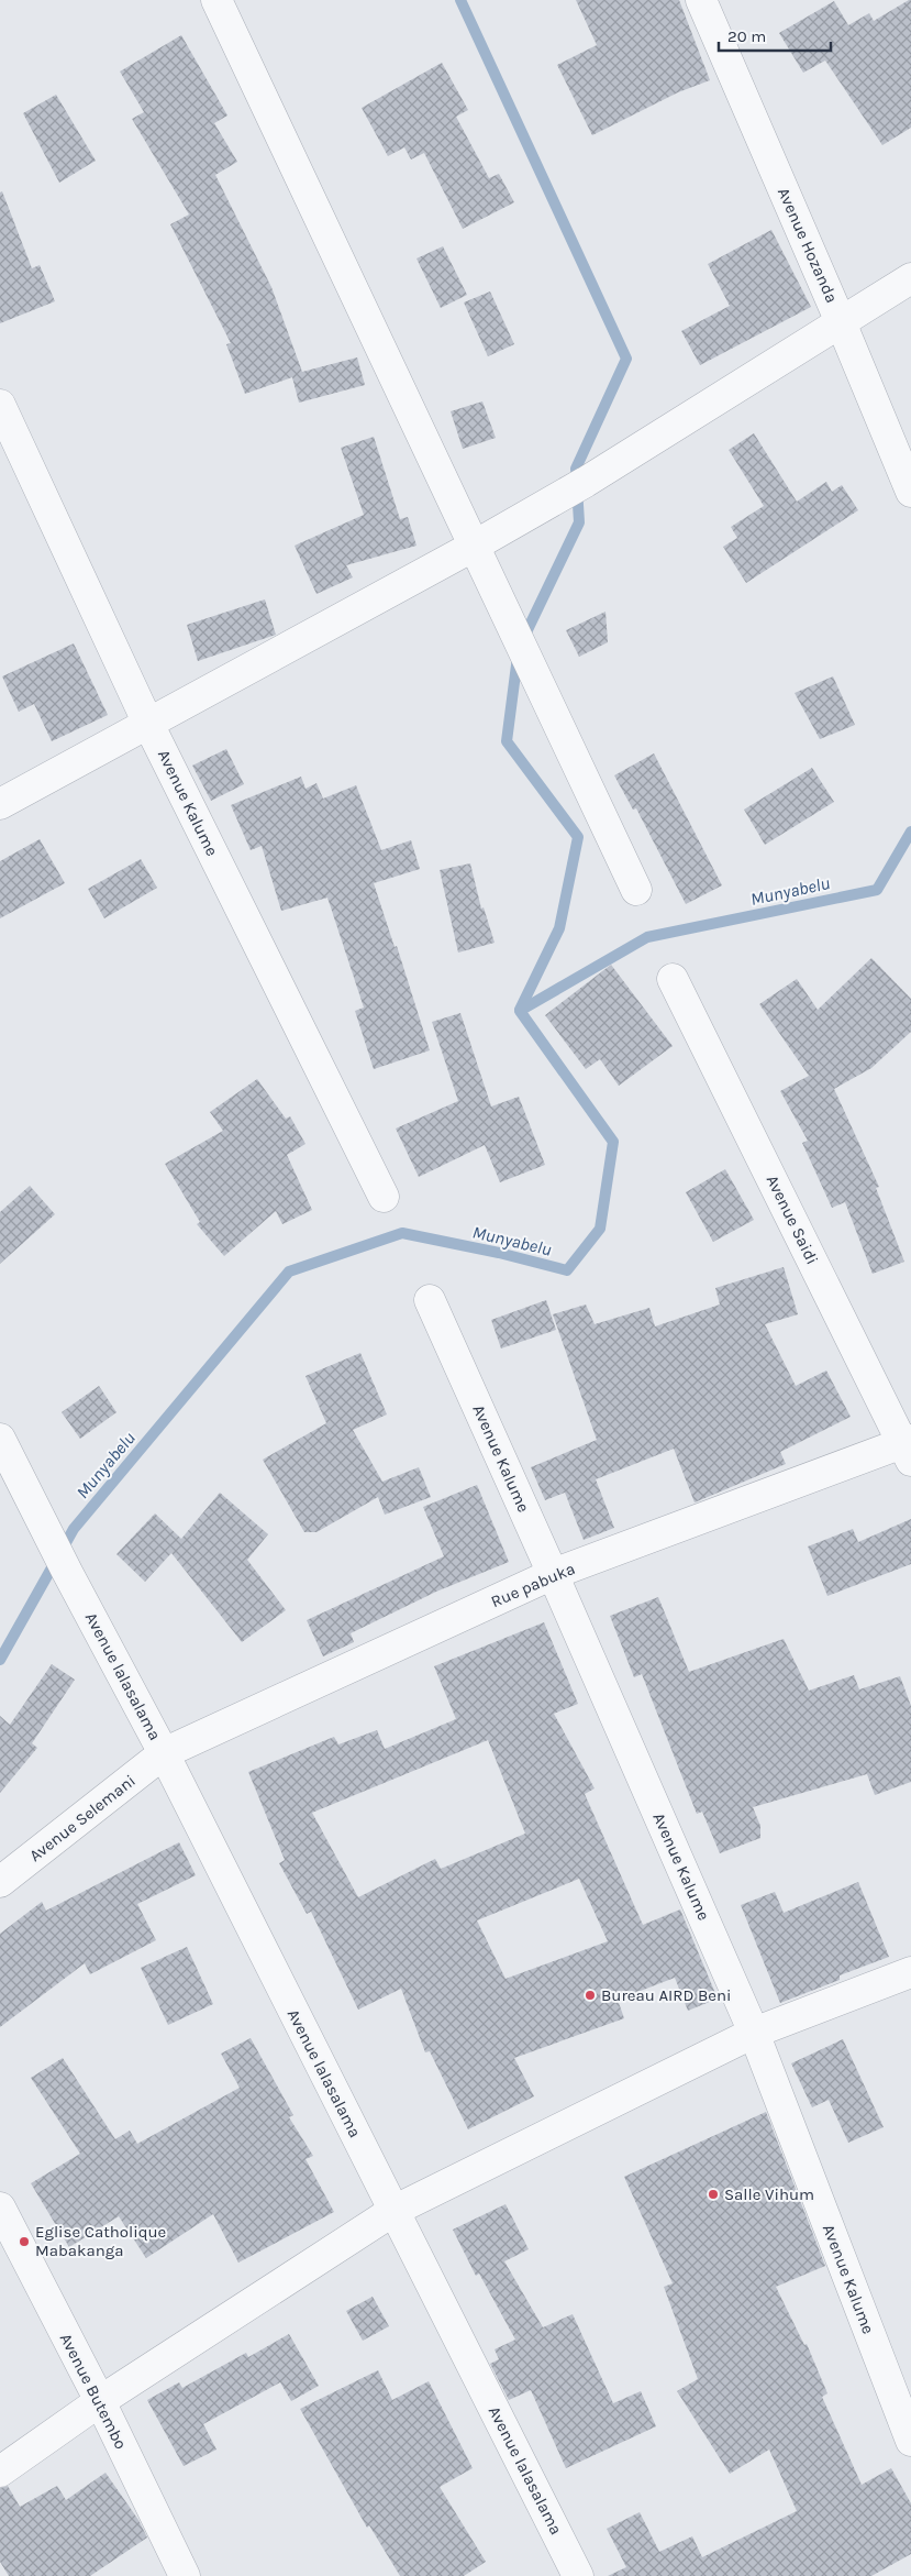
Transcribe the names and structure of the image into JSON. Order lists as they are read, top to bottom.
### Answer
{
  "streets": {
    "street": [
      "Avenue Hozanda",
      "Avenue Kalume",
      "Avenue Saidi",
      "Rue pabuka",
      "Avenue lalasalama",
      "Avenue Selemani",
      "Avenue Butembo"
    ]
  },
  "crossings": [
    ["Avenue Kalume", "Rue pabuka"],
    ["Avenue Saidi", "Rue pabuka"],
    ["Rue pabuka", "Avenue lalasalama"],
    ["Rue pabuka", "Avenue Selemani"],
    ["Avenue lalasalama", "Avenue Selemani"]
  ],
  "water": ["Munyabelu"],
  "places": ["Bureau AIRD Beni", "Salle Vihum", "Eglise Catholique Mabakanga"],
  "scale_bar": "20 m"
}
